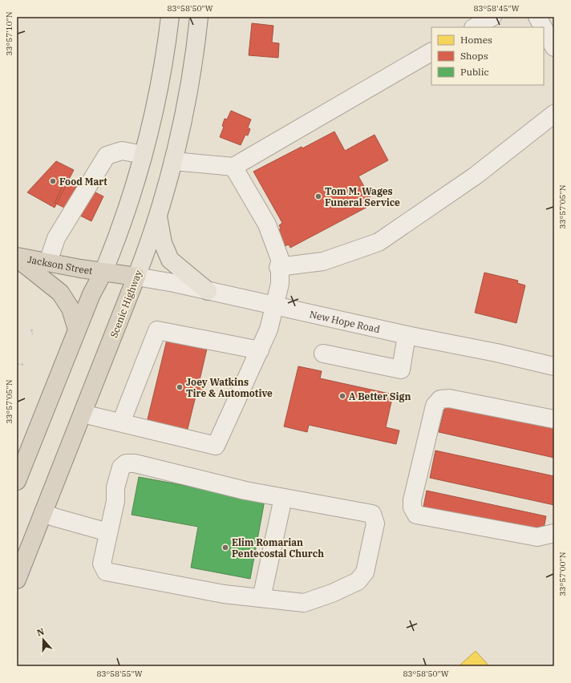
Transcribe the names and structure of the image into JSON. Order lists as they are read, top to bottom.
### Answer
{
  "streets": {
    "highway": ["Jackson Street", "Scenic Highway"],
    "street": ["New Hope Road"]
  },
  "crossings": [
    ["Jackson Street", "Scenic Highway"],
    ["Jackson Street", "New Hope Road"],
    ["Scenic Highway", "New Hope Road"]
  ],
  "places": [
    "Food Mart",
    "Tom M. Wages Funeral Service",
    "Joey Watkins Tire & Automotive",
    "A Better Sign",
    "Elim Romarian Pentecostal Church"
  ],
  "legend": ["Homes", "Shops", "Public"],
  "north": "top",
  "coordinates": [
    "83°58'50\"W",
    "83°58'45\"W",
    "33°57'10\"N",
    "33°57'05\"N",
    "33°57'00\"N",
    "83°58'55\"W"
  ]
}
